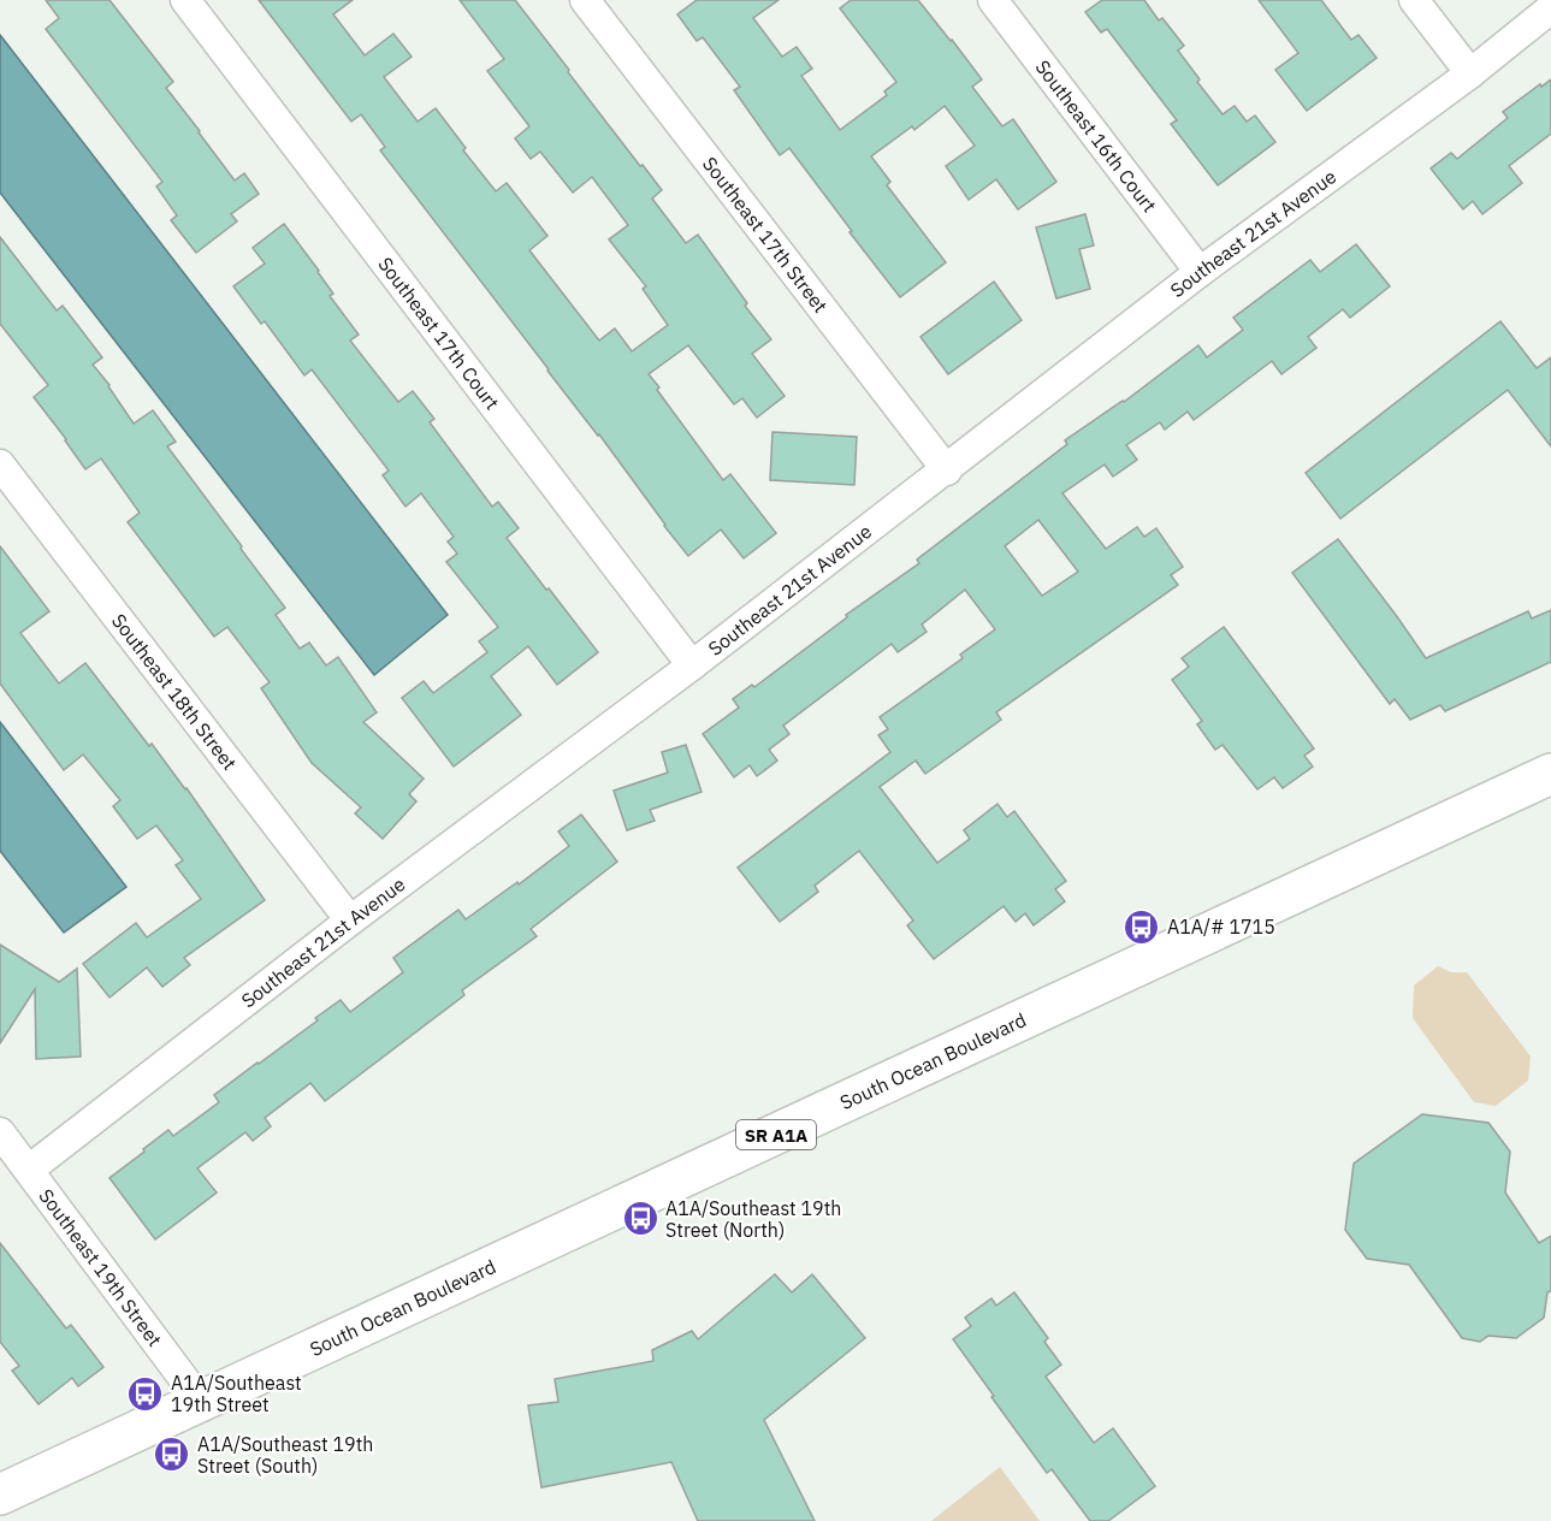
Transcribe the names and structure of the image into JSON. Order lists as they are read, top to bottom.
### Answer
{
  "streets": {
    "main road": ["South Ocean Boulevard", "SR A1A"],
    "street": [
      "Southeast 16th Court",
      "Southeast 21st Avenue",
      "Southeast 17th Street",
      "Southeast 17th Court",
      "Southeast 18th Street",
      "Southeast 19th Street"
    ]
  },
  "crossings": [
    ["Southeast 16th Court", "Southeast 21st Avenue"],
    ["Southeast 21st Avenue", "Southeast 17th Street"],
    ["Southeast 21st Avenue", "Southeast 17th Court"],
    ["Southeast 21st Avenue", "Southeast 18th Street"],
    ["Southeast 21st Avenue", "Southeast 19th Street"],
    ["South Ocean Boulevard", "Southeast 19th Street"]
  ],
  "places": {
    "bus stop": [
      "A1A/# 1715",
      "A1A/Southeast 19th Street (North)",
      "A1A/Southeast 19th Street",
      "A1A/Southeast 19th Street (South)"
    ]
  }
}
